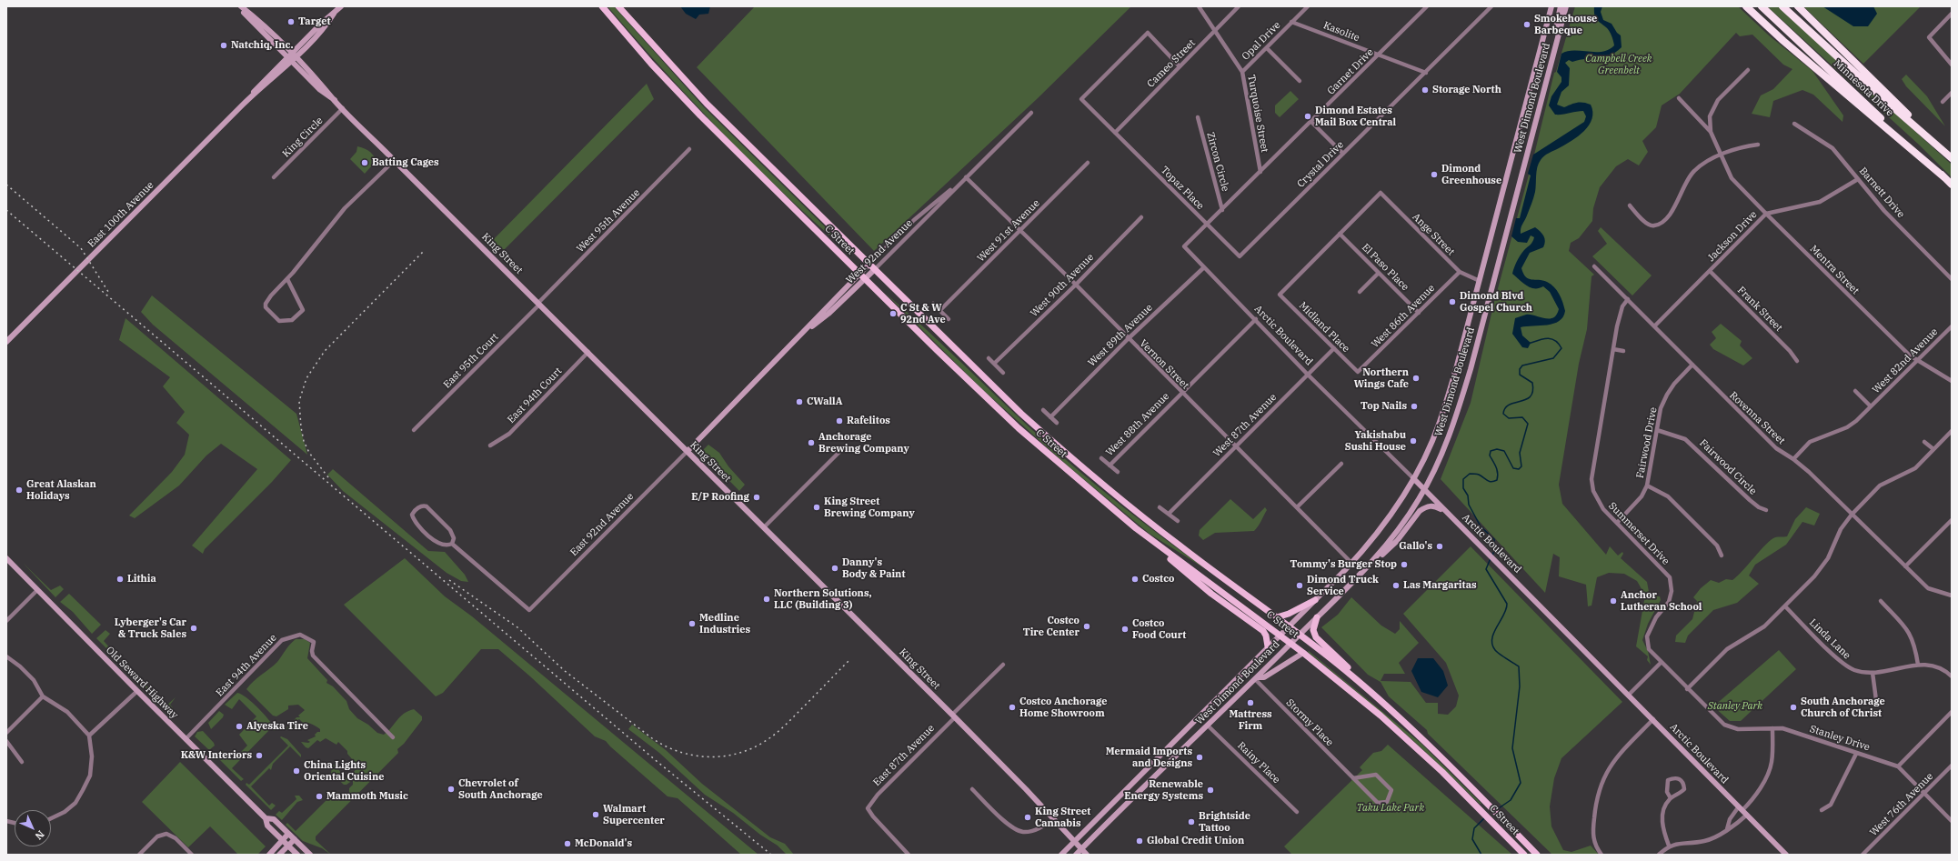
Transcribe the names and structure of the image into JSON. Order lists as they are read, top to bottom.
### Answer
{
  "streets": {
    "highway": ["Minnesota Drive"],
    "main road": [
      "West Dimond Boulevard",
      "East 100th Avenue",
      "C Street",
      "West 92nd Avenue",
      "King Street",
      "Arctic Boulevard",
      "Old Seward Highway"
    ],
    "street": [
      "Kasolite",
      "Opal Drive",
      "Cameo Street",
      "Garnet Drive",
      "Turquoise Street",
      "King Circle",
      "Zircon Circle",
      "Crystal Drive",
      "Topaz Place",
      "Barnett Drive",
      "West 95th Avenue",
      "West 91st Avenue",
      "Ange Street",
      "Jackson Drive",
      "El Paso Place",
      "Mentra Street",
      "West 90th Avenue",
      "Frank Street",
      "West 86th Avenue",
      "Midland Place",
      "West 89th Avenue",
      "East 95th Court",
      "West 82nd Avenue",
      "Vernon Street",
      "East 94th Court",
      "Rovenna Street",
      "West 88th Avenue",
      "West 87th Avenue",
      "Fairwood Drive",
      "Fairwood Circle",
      "East 92nd Avenue",
      "Summerset Drive",
      "Linda Lane",
      "East 94th Avenue",
      "Stormy Place",
      "Stanley Drive",
      "East 87th Avenue",
      "Rainy Place",
      "West 76th Avenue"
    ]
  },
  "crossings": [
    ["Kasolite", "Opal Drive"],
    ["Kasolite", "Garnet Drive"],
    ["Kasolite", "Crystal Drive"],
    ["Opal Drive", "Turquoise Street"],
    ["Cameo Street", "Turquoise Street"],
    ["Cameo Street", "Topaz Place"],
    ["Garnet Drive", "Turquoise Street"],
    ["Garnet Drive", "Zircon Circle"],
    ["Garnet Drive", "Topaz Place"],
    ["Garnet Drive", "Arctic Boulevard"],
    ["West Dimond Boulevard", "Ange Street"],
    ["West Dimond Boulevard", "C Street"],
    ["West Dimond Boulevard", "King Street"],
    ["West Dimond Boulevard", "Arctic Boulevard"],
    ["West Dimond Boulevard", "Vernon Street"],
    ["West Dimond Boulevard", "Stormy Place"],
    ["West Dimond Boulevard", "Rainy Place"],
    ["King Circle", "King Street"],
    ["Crystal Drive", "Topaz Place"],
    ["Barnett Drive", "Jackson Drive"],
    ["East 100th Avenue", "King Street"],
    ["West 95th Avenue", "King Street"],
    ["West 95th Avenue", "East 95th Court"],
    ["West 91st Avenue", "Vernon Street"],
    ["Ange Street", "El Paso Place"],
    ["Ange Street", "West 86th Avenue"],
    ["Ange Street", "Midland Place"],
    ["Jackson Drive", "Mentra Street"],
    ["Jackson Drive", "Frank Street"],
    ["Jackson Drive", "Rovenna Street"],
    ["C Street", "West 92nd Avenue"],
    ["West 92nd Avenue", "King Street"],
    ["West 92nd Avenue", "Vernon Street"],
    ["West 92nd Avenue", "East 92nd Avenue"],
    ["King Street", "East 95th Court"],
    ["King Street", "East 94th Court"],
    ["King Street", "East 92nd Avenue"],
    ["King Street", "East 87th Avenue"],
    ["El Paso Place", "West 86th Avenue"],
    ["El Paso Place", "Midland Place"],
    ["Mentra Street", "West 82nd Avenue"],
    ["West 90th Avenue", "Vernon Street"],
    ["West 86th Avenue", "Midland Place"],
    ["Midland Place", "West 87th Avenue"],
    ["West 89th Avenue", "Arctic Boulevard"],
    ["West 89th Avenue", "Vernon Street"],
    ["Arctic Boulevard", "West 88th Avenue"],
    ["Arctic Boulevard", "West 87th Avenue"],
    ["West 82nd Avenue", "Rovenna Street"],
    ["Vernon Street", "West 88th Avenue"],
    ["Vernon Street", "West 87th Avenue"],
    ["Rovenna Street", "Fairwood Drive"],
    ["Rovenna Street", "Summerset Drive"],
    ["Fairwood Drive", "Fairwood Circle"],
    ["Fairwood Drive", "Summerset Drive"],
    ["Summerset Drive", "Stanley Drive"],
    ["East 94th Avenue", "Old Seward Highway"],
    ["Stanley Drive", "West 76th Avenue"]
  ],
  "parks": ["Campbell Creek Greenbelt", "Stanley Park", "Taku Lake Park"],
  "places": [
    "Target",
    "Smokehouse Barbeque",
    "Natchiq, Inc.",
    "Storage North",
    "Dimond Estates Mail Box Central",
    "Batting Cages",
    "Dimond Greenhouse",
    "Dimond Blvd Gospel Church",
    "C St & W 92nd Ave",
    "Northern Wings Cafe",
    "CWallA",
    "Top Nails",
    "Rafelitos",
    "Yakishabu Sushi House",
    "Anchorage Brewing Company",
    "Great Alaskan Holidays",
    "E/P Roofing",
    "King Street Brewing Company",
    "Gallo's",
    "Tommy's Burger Stop",
    "Danny's Body & Paint",
    "Lithia",
    "Costco",
    "Dimond Truck Service",
    "Las Margaritas",
    "Northern Solutions, LLC (Building 3)",
    "Anchor Lutheran School",
    "Medline Industries",
    "Costco Tire Center",
    "Lyberger's Car & Truck Sales",
    "Costco Food Court",
    "Mattress Firm",
    "Costco Anchorage Home Showroom",
    "South Anchorage Church of Christ",
    "Alyeska Tire",
    "K&W Interiors",
    "Mermaid Imports and Designs",
    "China Lights Oriental Cuisine",
    "Chevrolet of South Anchorage",
    "Renewable Energy Systems",
    "Mammoth Music",
    "Walmart Supercenter",
    "King Street Cannabis",
    "Brightside Tattoo",
    "Global Credit Union",
    "McDonald's"
  ],
  "north": "bottom right"
}
